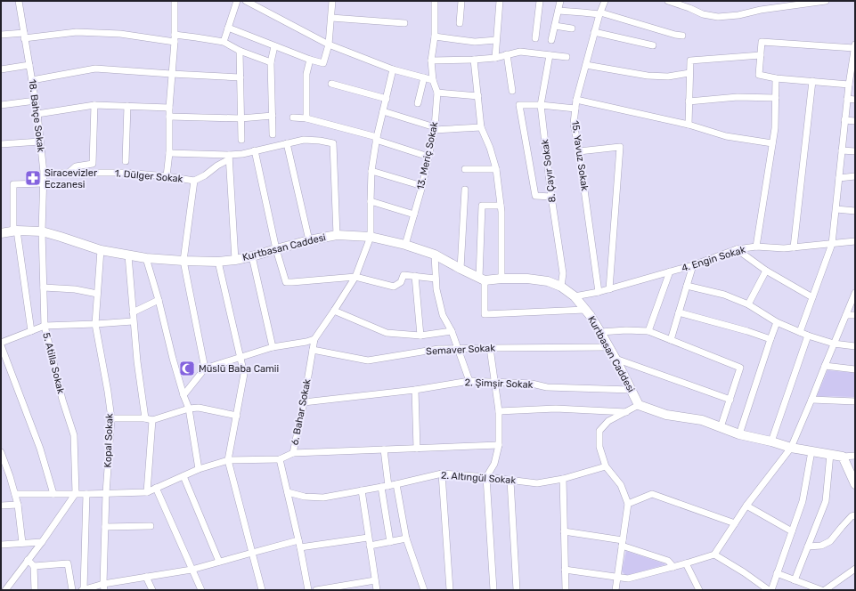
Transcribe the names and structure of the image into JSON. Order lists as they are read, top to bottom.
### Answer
{
  "streets": {
    "main road": ["Kurtbasan Caddesi"],
    "street": [
      "18. Bahçe Sokak",
      "13. Meriç Sokak",
      "15. Yavuz Sokak",
      "8. Çayır Sokak",
      "1. Dülger Sokak",
      "4. Engin Sokak",
      "Semaver Sokak",
      "5. Atilla Sokak",
      "2. Şimşir Sokak",
      "6. Bahar Sokak",
      "Kopal Sokak",
      "2. Altıngül Sokak"
    ]
  },
  "crossings": [
    ["18. Bahçe Sokak", "1. Dülger Sokak"],
    ["18. Bahçe Sokak", "Kurtbasan Caddesi"],
    ["18. Bahçe Sokak", "5. Atilla Sokak"],
    ["13. Meriç Sokak", "Kurtbasan Caddesi"],
    ["15. Yavuz Sokak", "4. Engin Sokak"],
    ["8. Çayır Sokak", "Kurtbasan Caddesi"],
    ["1. Dülger Sokak", "Kurtbasan Caddesi"],
    ["Kurtbasan Caddesi", "4. Engin Sokak"],
    ["Kurtbasan Caddesi", "Semaver Sokak"],
    ["Kurtbasan Caddesi", "5. Atilla Sokak"],
    ["Kurtbasan Caddesi", "2. Şimşir Sokak"],
    ["Kurtbasan Caddesi", "6. Bahar Sokak"],
    ["Kurtbasan Caddesi", "Kopal Sokak"],
    ["Semaver Sokak", "6. Bahar Sokak"],
    ["2. Şimşir Sokak", "6. Bahar Sokak"]
  ],
  "places": {
    "pharmacy": ["Siracevizler Eczanesi"],
    "mosque": ["Müslü Baba Camii"]
  }
}
